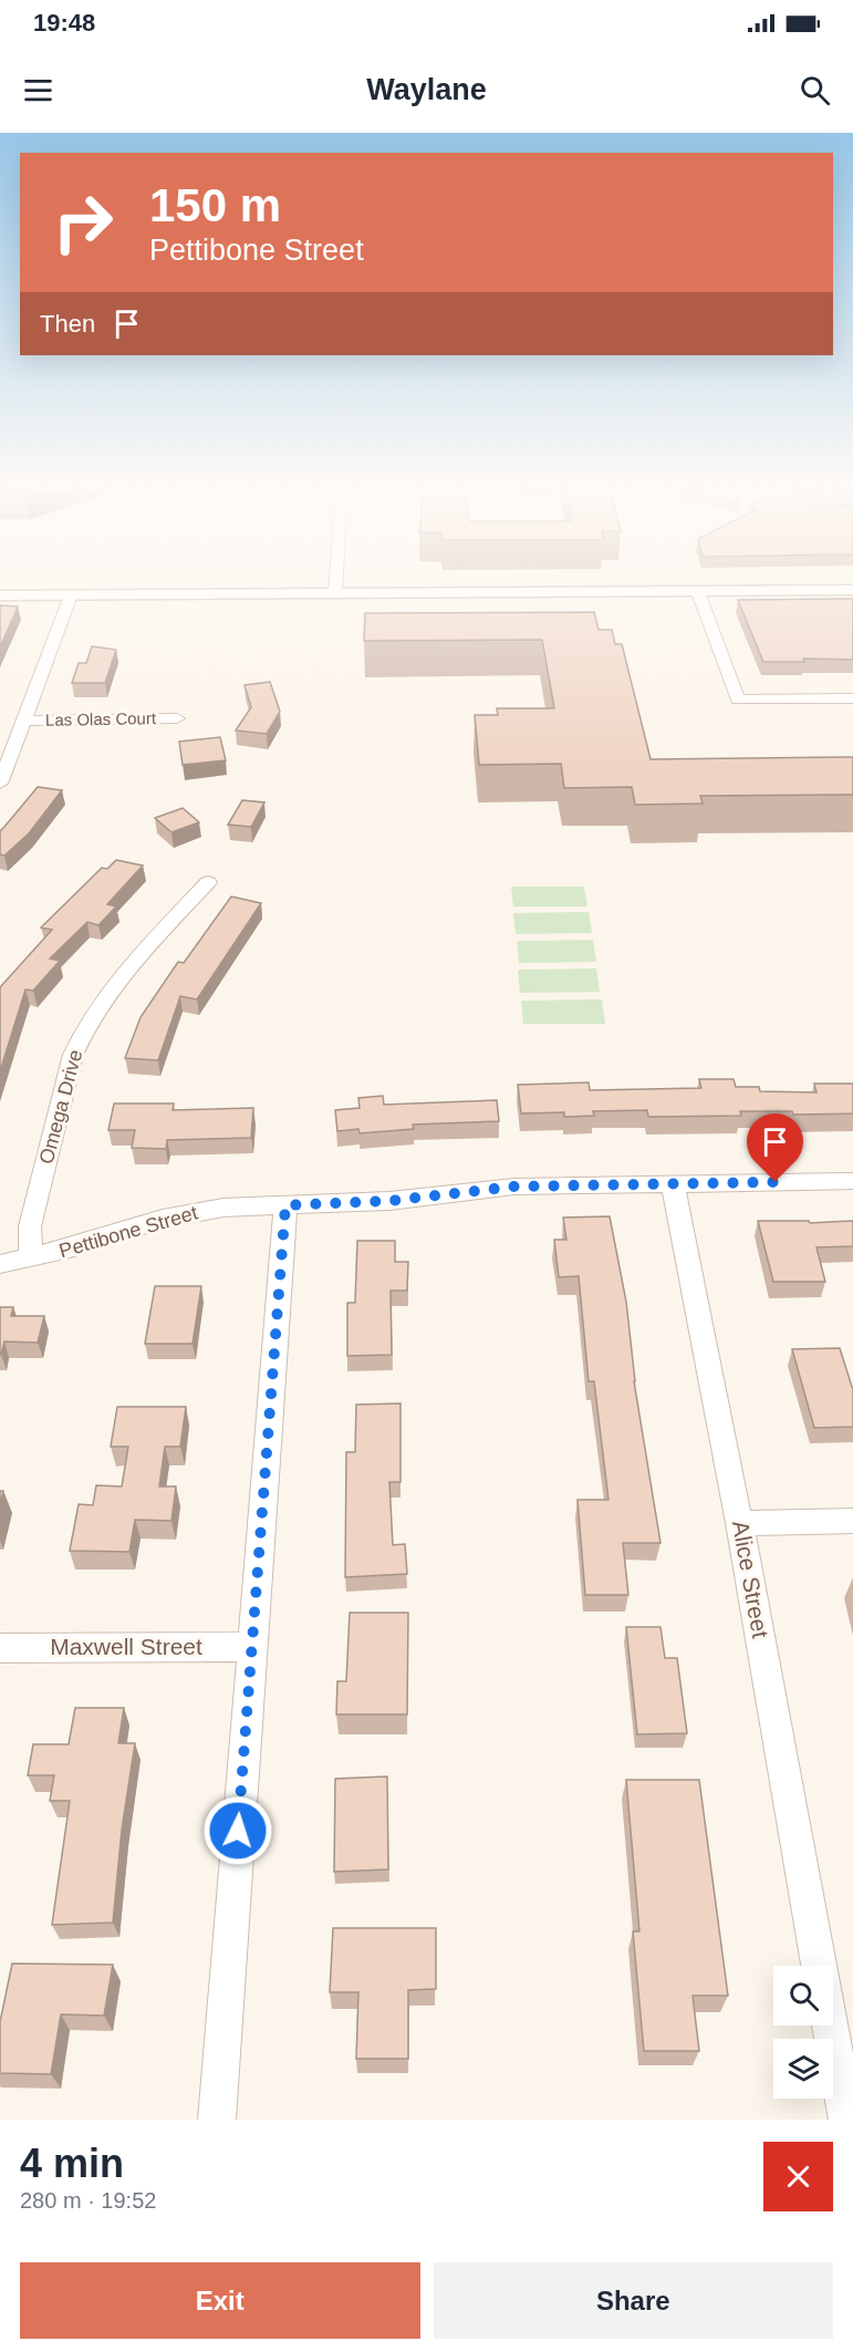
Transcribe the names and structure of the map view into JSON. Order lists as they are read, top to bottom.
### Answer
{
  "streets": {
    "street": [
      "Las Olas Court",
      "Omega Drive",
      "Pettibone Street",
      "Alice Street",
      "Maxwell Street"
    ]
  },
  "crossings": [
    ["Omega Drive", "Pettibone Street"],
    ["Pettibone Street", "Alice Street"]
  ],
  "page": {
    "status": "19:48",
    "header": "Waylane",
    "turn": ["150 m", "Pettibone Street"],
    "then": "Then",
    "heading": ["4 min", "280 m · 19:52"],
    "buttons": ["Exit", "Share"]
  }
}
